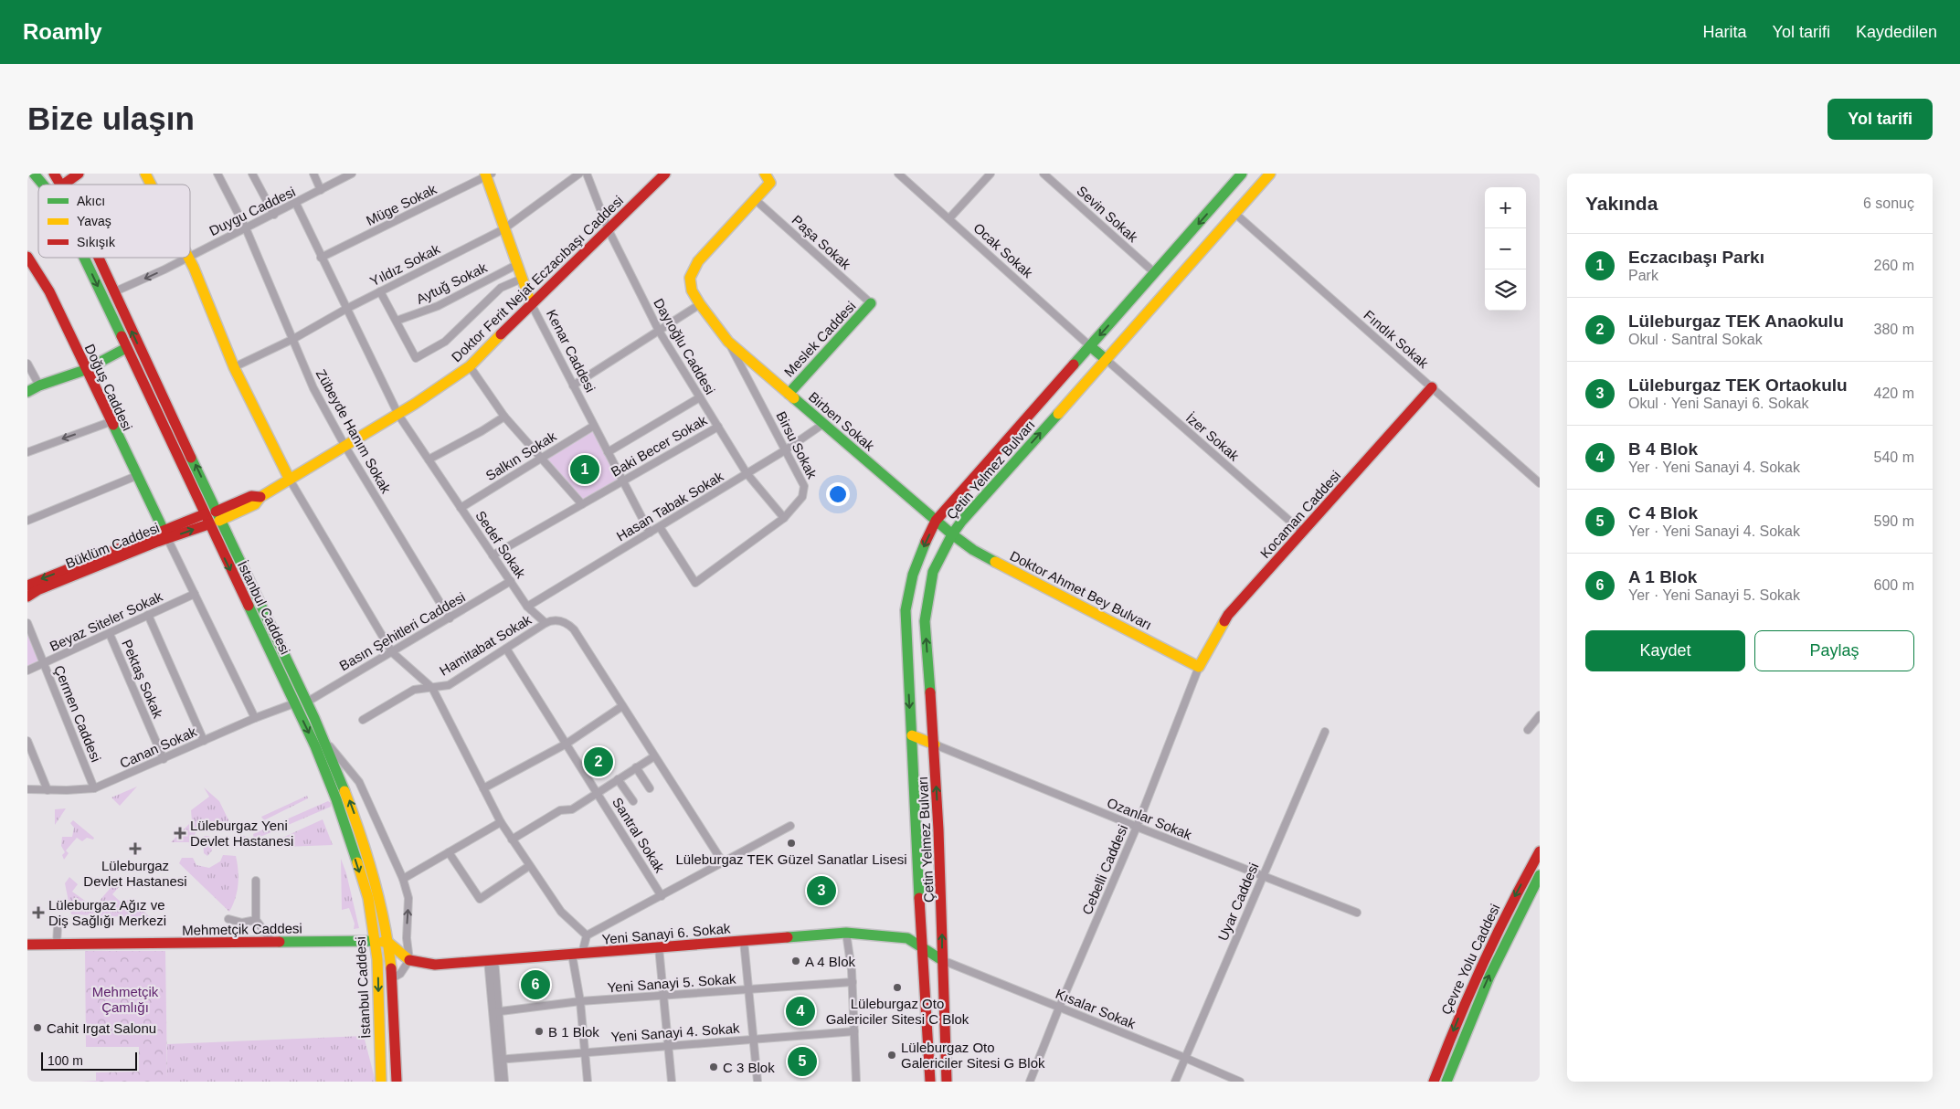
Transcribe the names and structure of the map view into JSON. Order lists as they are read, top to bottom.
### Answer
{
  "streets": {
    "main road": [
      "Doktor Ferit Nejat Eczacıbaşı Caddesi",
      "Meslek Caddesi",
      "Kenar Caddesi",
      "Doğuş Caddesi",
      "Birben Sokak",
      "Birsu Sokak",
      "Çetin Yelmez Bulvarı",
      "Kocaman Caddesi",
      "Büklüm Caddesi",
      "Doktor Ahmet Bey Bulvarı",
      "İstanbul Caddesi",
      "Mehmetçik Caddesi",
      "Yeni Sanayi 6. Sokak",
      "Çevre Yolu Caddesi"
    ],
    "street": [
      "Müge Sokak",
      "Duygu Caddesi",
      "Sevin Sokak",
      "Paşa Sokak",
      "Ocak Sokak",
      "Yıldız Sokak",
      "Aytuğ Sokak",
      "Fındık Sokak",
      "Dayıoğlu Caddesi",
      "Zübeyde Hanım Sokak",
      "İzer Sokak",
      "Baki Becer Sokak",
      "Salkın Sokak",
      "Hasan Tabak Sokak",
      "Sedef Sokak",
      "Beyaz Siteler Sokak",
      "Basın Şehitleri Caddesi",
      "Hamitabat Sokak",
      "Pektaş Sokak",
      "Çermen Caddesi",
      "Canan Sokak",
      "Ozanlar Sokak",
      "Santral Sokak",
      "Cebelli Caddesi",
      "Uyar Caddesi",
      "Yeni Sanayi 5. Sokak",
      "Kısalar Sokak",
      "Yeni Sanayi 4. Sokak"
    ]
  },
  "crossings": [
    ["Müge Sokak", "Kenar Caddesi"],
    ["Müge Sokak", "Sedef Sokak"],
    ["Duygu Caddesi", "Zübeyde Hanım Sokak"],
    ["Duygu Caddesi", "Sedef Sokak"],
    ["Duygu Caddesi", "İstanbul Caddesi"],
    ["Sevin Sokak", "Çetin Yelmez Bulvarı"],
    ["Paşa Sokak", "Meslek Caddesi"],
    ["Paşa Sokak", "Birsu Sokak"],
    ["Ocak Sokak", "Çetin Yelmez Bulvarı"],
    ["Yıldız Sokak", "Kenar Caddesi"],
    ["Yıldız Sokak", "Zübeyde Hanım Sokak"],
    ["Yıldız Sokak", "Sedef Sokak"],
    ["Doktor Ferit Nejat Eczacıbaşı Caddesi", "Dayıoğlu Caddesi"],
    ["Doktor Ferit Nejat Eczacıbaşı Caddesi", "Kenar Caddesi"],
    ["Doktor Ferit Nejat Eczacıbaşı Caddesi", "Zübeyde Hanım Sokak"],
    ["Doktor Ferit Nejat Eczacıbaşı Caddesi", "Sedef Sokak"],
    ["Doktor Ferit Nejat Eczacıbaşı Caddesi", "Büklüm Caddesi"],
    ["Doktor Ferit Nejat Eczacıbaşı Caddesi", "İstanbul Caddesi"],
    ["Aytuğ Sokak", "Kenar Caddesi"],
    ["Meslek Caddesi", "Birben Sokak"],
    ["Fındık Sokak", "Çetin Yelmez Bulvarı"],
    ["Fındık Sokak", "Kocaman Caddesi"],
    ["Dayıoğlu Caddesi", "Birsu Sokak"],
    ["Dayıoğlu Caddesi", "Baki Becer Sokak"],
    ["Dayıoğlu Caddesi", "Hasan Tabak Sokak"],
    ["Kenar Caddesi", "Baki Becer Sokak"],
    ["Kenar Caddesi", "Salkın Sokak"],
    ["Kenar Caddesi", "Hasan Tabak Sokak"],
    ["Doğuş Caddesi", "Büklüm Caddesi"],
    ["Doğuş Caddesi", "Beyaz Siteler Sokak"],
    ["Doğuş Caddesi", "Canan Sokak"],
    ["Birben Sokak", "Birsu Sokak"],
    ["Birben Sokak", "Çetin Yelmez Bulvarı"],
    ["Birben Sokak", "Hasan Tabak Sokak"],
    ["Birben Sokak", "Doktor Ahmet Bey Bulvarı"],
    ["Zübeyde Hanım Sokak", "Basın Şehitleri Caddesi"],
    ["İzer Sokak", "Çetin Yelmez Bulvarı"],
    ["İzer Sokak", "Kocaman Caddesi"],
    ["Birsu Sokak", "Hasan Tabak Sokak"],
    ["Baki Becer Sokak", "Sedef Sokak"],
    ["Salkın Sokak", "Sedef Sokak"],
    ["Çetin Yelmez Bulvarı", "Doktor Ahmet Bey Bulvarı"],
    ["Çetin Yelmez Bulvarı", "Ozanlar Sokak"],
    ["Çetin Yelmez Bulvarı", "Yeni Sanayi 6. Sokak"],
    ["Çetin Yelmez Bulvarı", "Kısalar Sokak"],
    ["Hasan Tabak Sokak", "Sedef Sokak"],
    ["Kocaman Caddesi", "Doktor Ahmet Bey Bulvarı"],
    ["Kocaman Caddesi", "Cebelli Caddesi"],
    ["Sedef Sokak", "Basın Şehitleri Caddesi"],
    ["Sedef Sokak", "Hamitabat Sokak"],
    ["Büklüm Caddesi", "İstanbul Caddesi"],
    ["Doktor Ahmet Bey Bulvarı", "Cebelli Caddesi"],
    ["İstanbul Caddesi", "Basın Şehitleri Caddesi"],
    ["İstanbul Caddesi", "Canan Sokak"],
    ["İstanbul Caddesi", "Mehmetçik Caddesi"],
    ["Beyaz Siteler Sokak", "Pektaş Sokak"],
    ["Beyaz Siteler Sokak", "Çermen Caddesi"],
    ["Hamitabat Sokak", "Santral Sokak"],
    ["Pektaş Sokak", "Canan Sokak"],
    ["Çermen Caddesi", "Canan Sokak"],
    ["Ozanlar Sokak", "Cebelli Caddesi"],
    ["Ozanlar Sokak", "Uyar Caddesi"],
    ["Cebelli Caddesi", "Kısalar Sokak"],
    ["Uyar Caddesi", "Kısalar Sokak"],
    ["Yeni Sanayi 6. Sokak", "Kısalar Sokak"]
  ],
  "parks": ["Mehmetçik Çamlığı"],
  "places": {
    "health": ["Lüleburgaz Yeni Devlet Hastanesi", "Lüleburgaz Devlet Hastanesi", "Lüleburgaz Ağız ve Diş Sağlığı Merkezi"],
    "other": [
      "Lüleburgaz TEK Güzel Sanatlar Lisesi",
      "A 4 Blok",
      "Lüleburgaz Oto Galericiler Sitesi C Blok",
      "Cahit Irgat Salonu",
      "B 1 Blok",
      "Lüleburgaz Oto Galericiler Sitesi G Blok",
      "C 3 Blok"
    ]
  },
  "legend": ["Akıcı", "Yavaş", "Sıkışık"],
  "scale_bar": "100 m",
  "page": {
    "header": "Roamly",
    "nav": ["Harita", "Yol tarifi", "Kaydedilen"],
    "buttons": [
      "Yol tarifi",
      ["Kaydet", "Paylaş"]
    ],
    "title": "Bize ulaşın",
    "heading": ["Yakında", "6 sonuç"],
    "map_buttons": ["+", "−"],
    "list": [
      {
        "mark": "1",
        "name": "Eczacıbaşı Parkı",
        "note": "Park",
        "value": "260 m"
      },
      {
        "mark": "2",
        "name": "Lüleburgaz TEK Anaokulu",
        "note": "Okul · Santral Sokak",
        "value": "380 m"
      },
      {
        "mark": "3",
        "name": "Lüleburgaz TEK Ortaokulu",
        "note": "Okul · Yeni Sanayi 6. Sokak",
        "value": "420 m"
      },
      {
        "mark": "4",
        "name": "B 4 Blok",
        "note": "Yer · Yeni Sanayi 4. Sokak",
        "value": "540 m"
      },
      {
        "mark": "5",
        "name": "C 4 Blok",
        "note": "Yer · Yeni Sanayi 4. Sokak",
        "value": "590 m"
      },
      {
        "mark": "6",
        "name": "A 1 Blok",
        "note": "Yer · Yeni Sanayi 5. Sokak",
        "value": "600 m"
      }
    ],
    "pins": [
      "1",
      "2",
      "3",
      "6",
      "4",
      "5"
    ],
    "scale": "100 m"
  }
}
